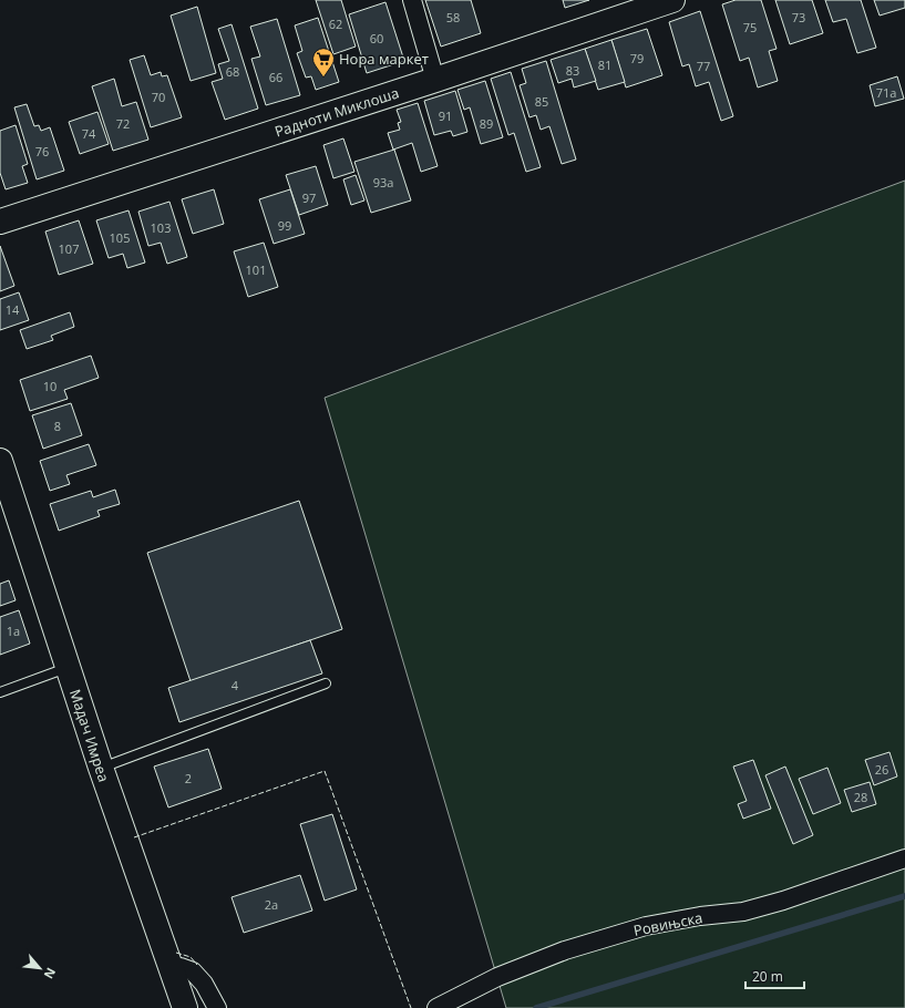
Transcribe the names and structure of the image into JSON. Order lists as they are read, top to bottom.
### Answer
{
  "streets": {
    "street": ["Радноти Миклоша", "Мадач Имреа", "Ровињска"]
  },
  "places": {
    "supermarket": ["Нора маркет"]
  },
  "house_numbers": [
    "58",
    "73",
    "62",
    "75",
    "60",
    "79",
    "81",
    "77",
    "83",
    "68",
    "66",
    "71a",
    "70",
    "85",
    "91",
    "72",
    "89",
    "74",
    "76",
    "93a",
    "97",
    "99",
    "103",
    "105",
    "107",
    "101",
    "14",
    "10",
    "8",
    "1a",
    "4",
    "26",
    "2",
    "28",
    "2a"
  ],
  "scale_bar": "20 m",
  "north": "bottom right"
}
